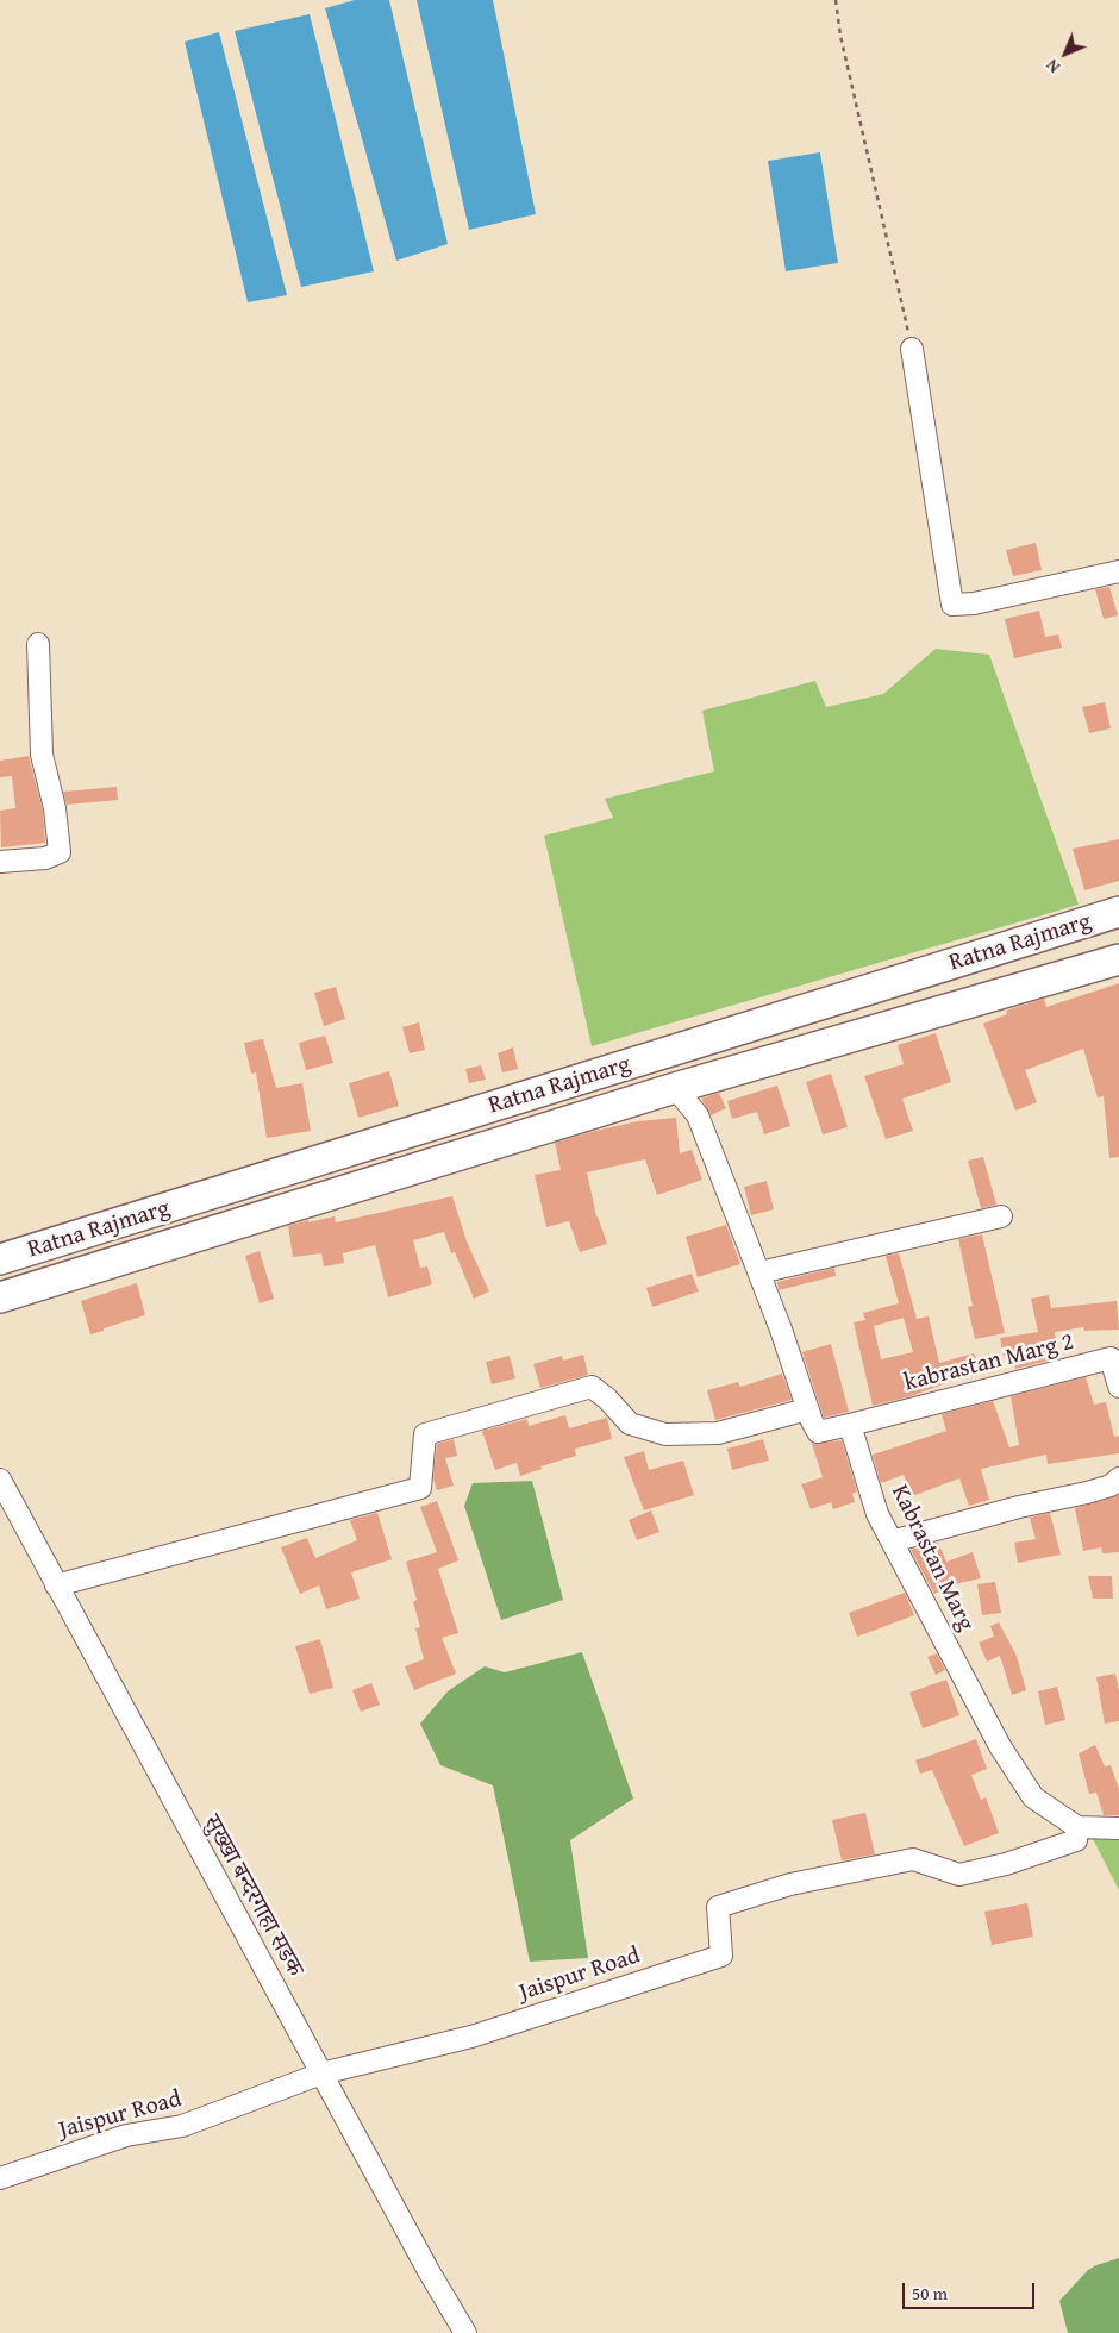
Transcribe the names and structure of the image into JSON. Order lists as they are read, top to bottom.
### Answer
{
  "streets": {
    "highway": ["Ratna Rajmarg"],
    "street": [
      "kabrastan Marg 2",
      "Kabrastan Marg",
      "सुख्खा बन्दरगाहा सडक",
      "Jaispur Road"
    ]
  },
  "crossings": [
    ["kabrastan Marg 2", "Kabrastan Marg"],
    ["Kabrastan Marg", "Jaispur Road"],
    ["सुख्खा बन्दरगाहा सडक", "Jaispur Road"]
  ],
  "scale_bar": "50 m",
  "north": "bottom left"
}
